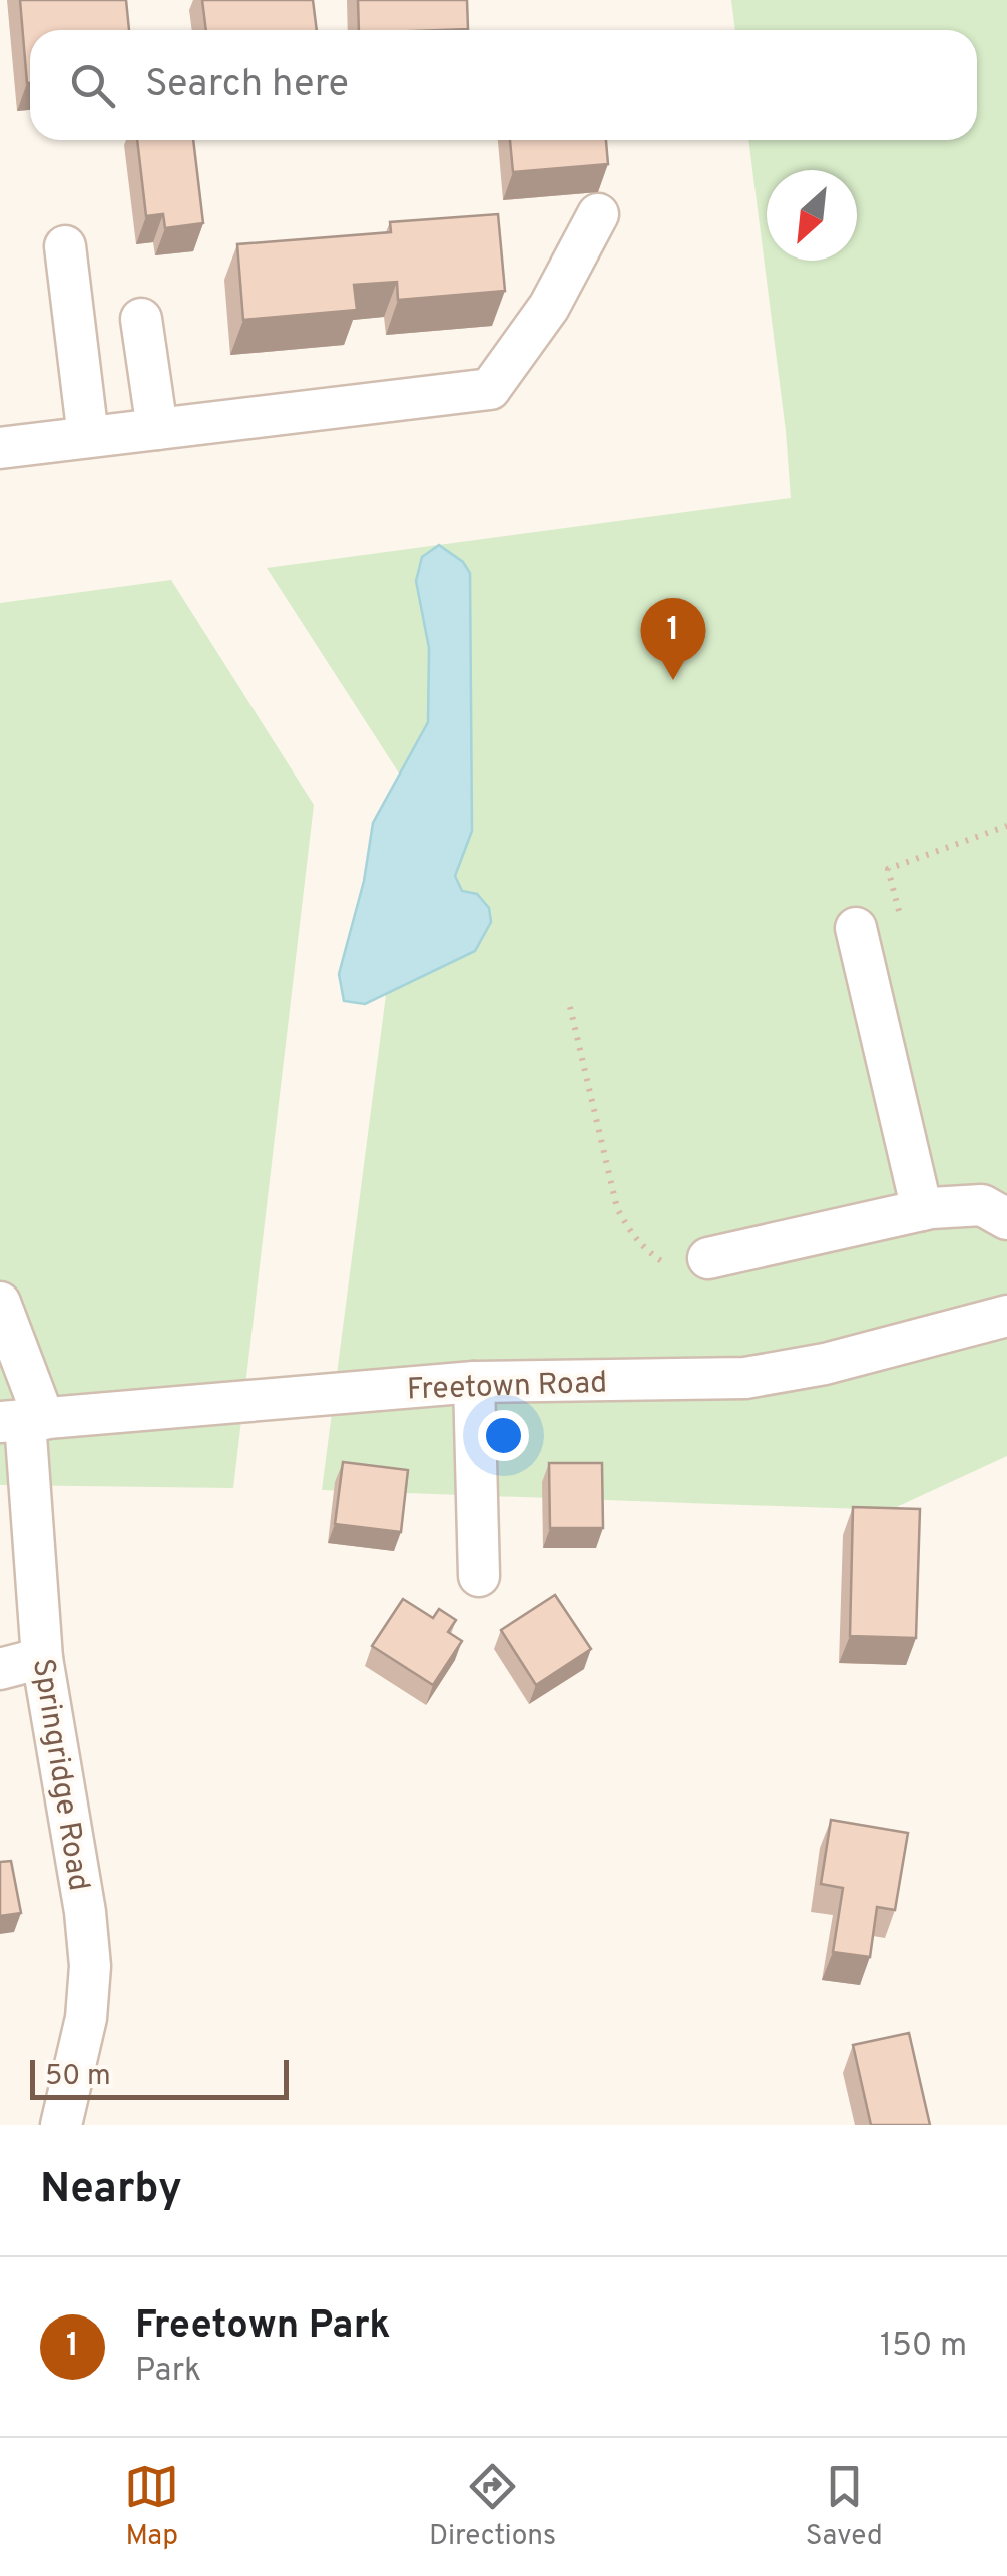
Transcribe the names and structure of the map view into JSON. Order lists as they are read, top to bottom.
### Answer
{
  "streets": {
    "street": ["Freetown Road", "Springridge Road"]
  },
  "crossings": [
    ["Freetown Road", "Springridge Road"]
  ],
  "scale_bar": "50 m",
  "north": "bottom left",
  "page": {
    "search": "Search here",
    "pins": "1",
    "scale": "50 m",
    "heading": "Nearby",
    "list": [
      {
        "mark": "1",
        "name": "Freetown Park",
        "note": "Park",
        "value": "150 m"
      }
    ],
    "nav": ["Map", "Directions", "Saved"]
  }
}
